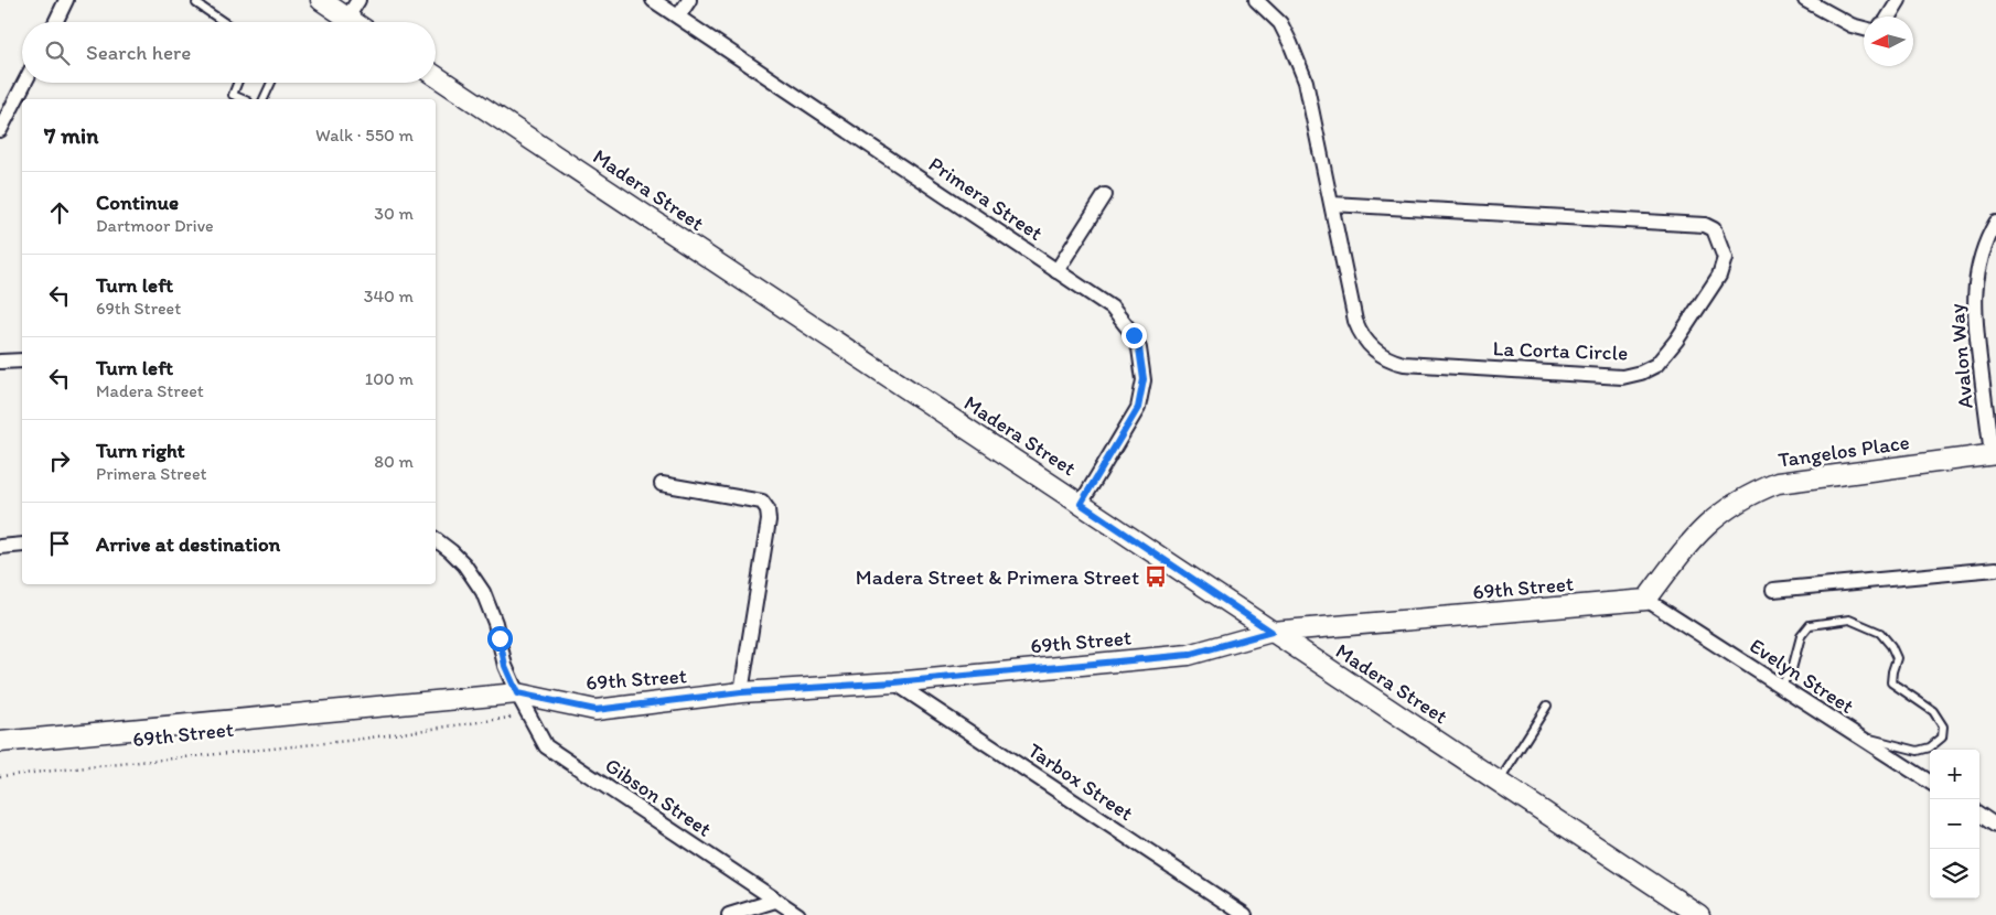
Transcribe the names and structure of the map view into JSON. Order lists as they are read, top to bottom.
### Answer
{
  "streets": {
    "street": [
      "Madera Street",
      "Primera Street",
      "La Corta Circle",
      "Avalon Way",
      "Tangelos Place",
      "69th Street",
      "Evelyn Street",
      "Tarbox Street",
      "Gibson Street"
    ]
  },
  "crossings": [
    ["Madera Street", "Primera Street"],
    ["Madera Street", "69th Street"],
    ["Avalon Way", "Tangelos Place"],
    ["Tangelos Place", "69th Street"],
    ["Tangelos Place", "Evelyn Street"],
    ["69th Street", "Evelyn Street"],
    ["69th Street", "Tarbox Street"],
    ["69th Street", "Gibson Street"]
  ],
  "places": {
    "bus stop": ["Madera Street & Primera Street"]
  },
  "north": "left",
  "page": {
    "search": "Search here",
    "heading": ["7 min", "Walk · 550 m"],
    "list": [
      ["Continue", "Dartmoor Drive", "30 m"],
      ["Turn left", "69th Street", "340 m"],
      ["Turn left", "Madera Street", "100 m"],
      ["Turn right", "Primera Street", "80 m"],
      "Arrive at destination"
    ],
    "map_buttons": ["+", "−"]
  }
}
